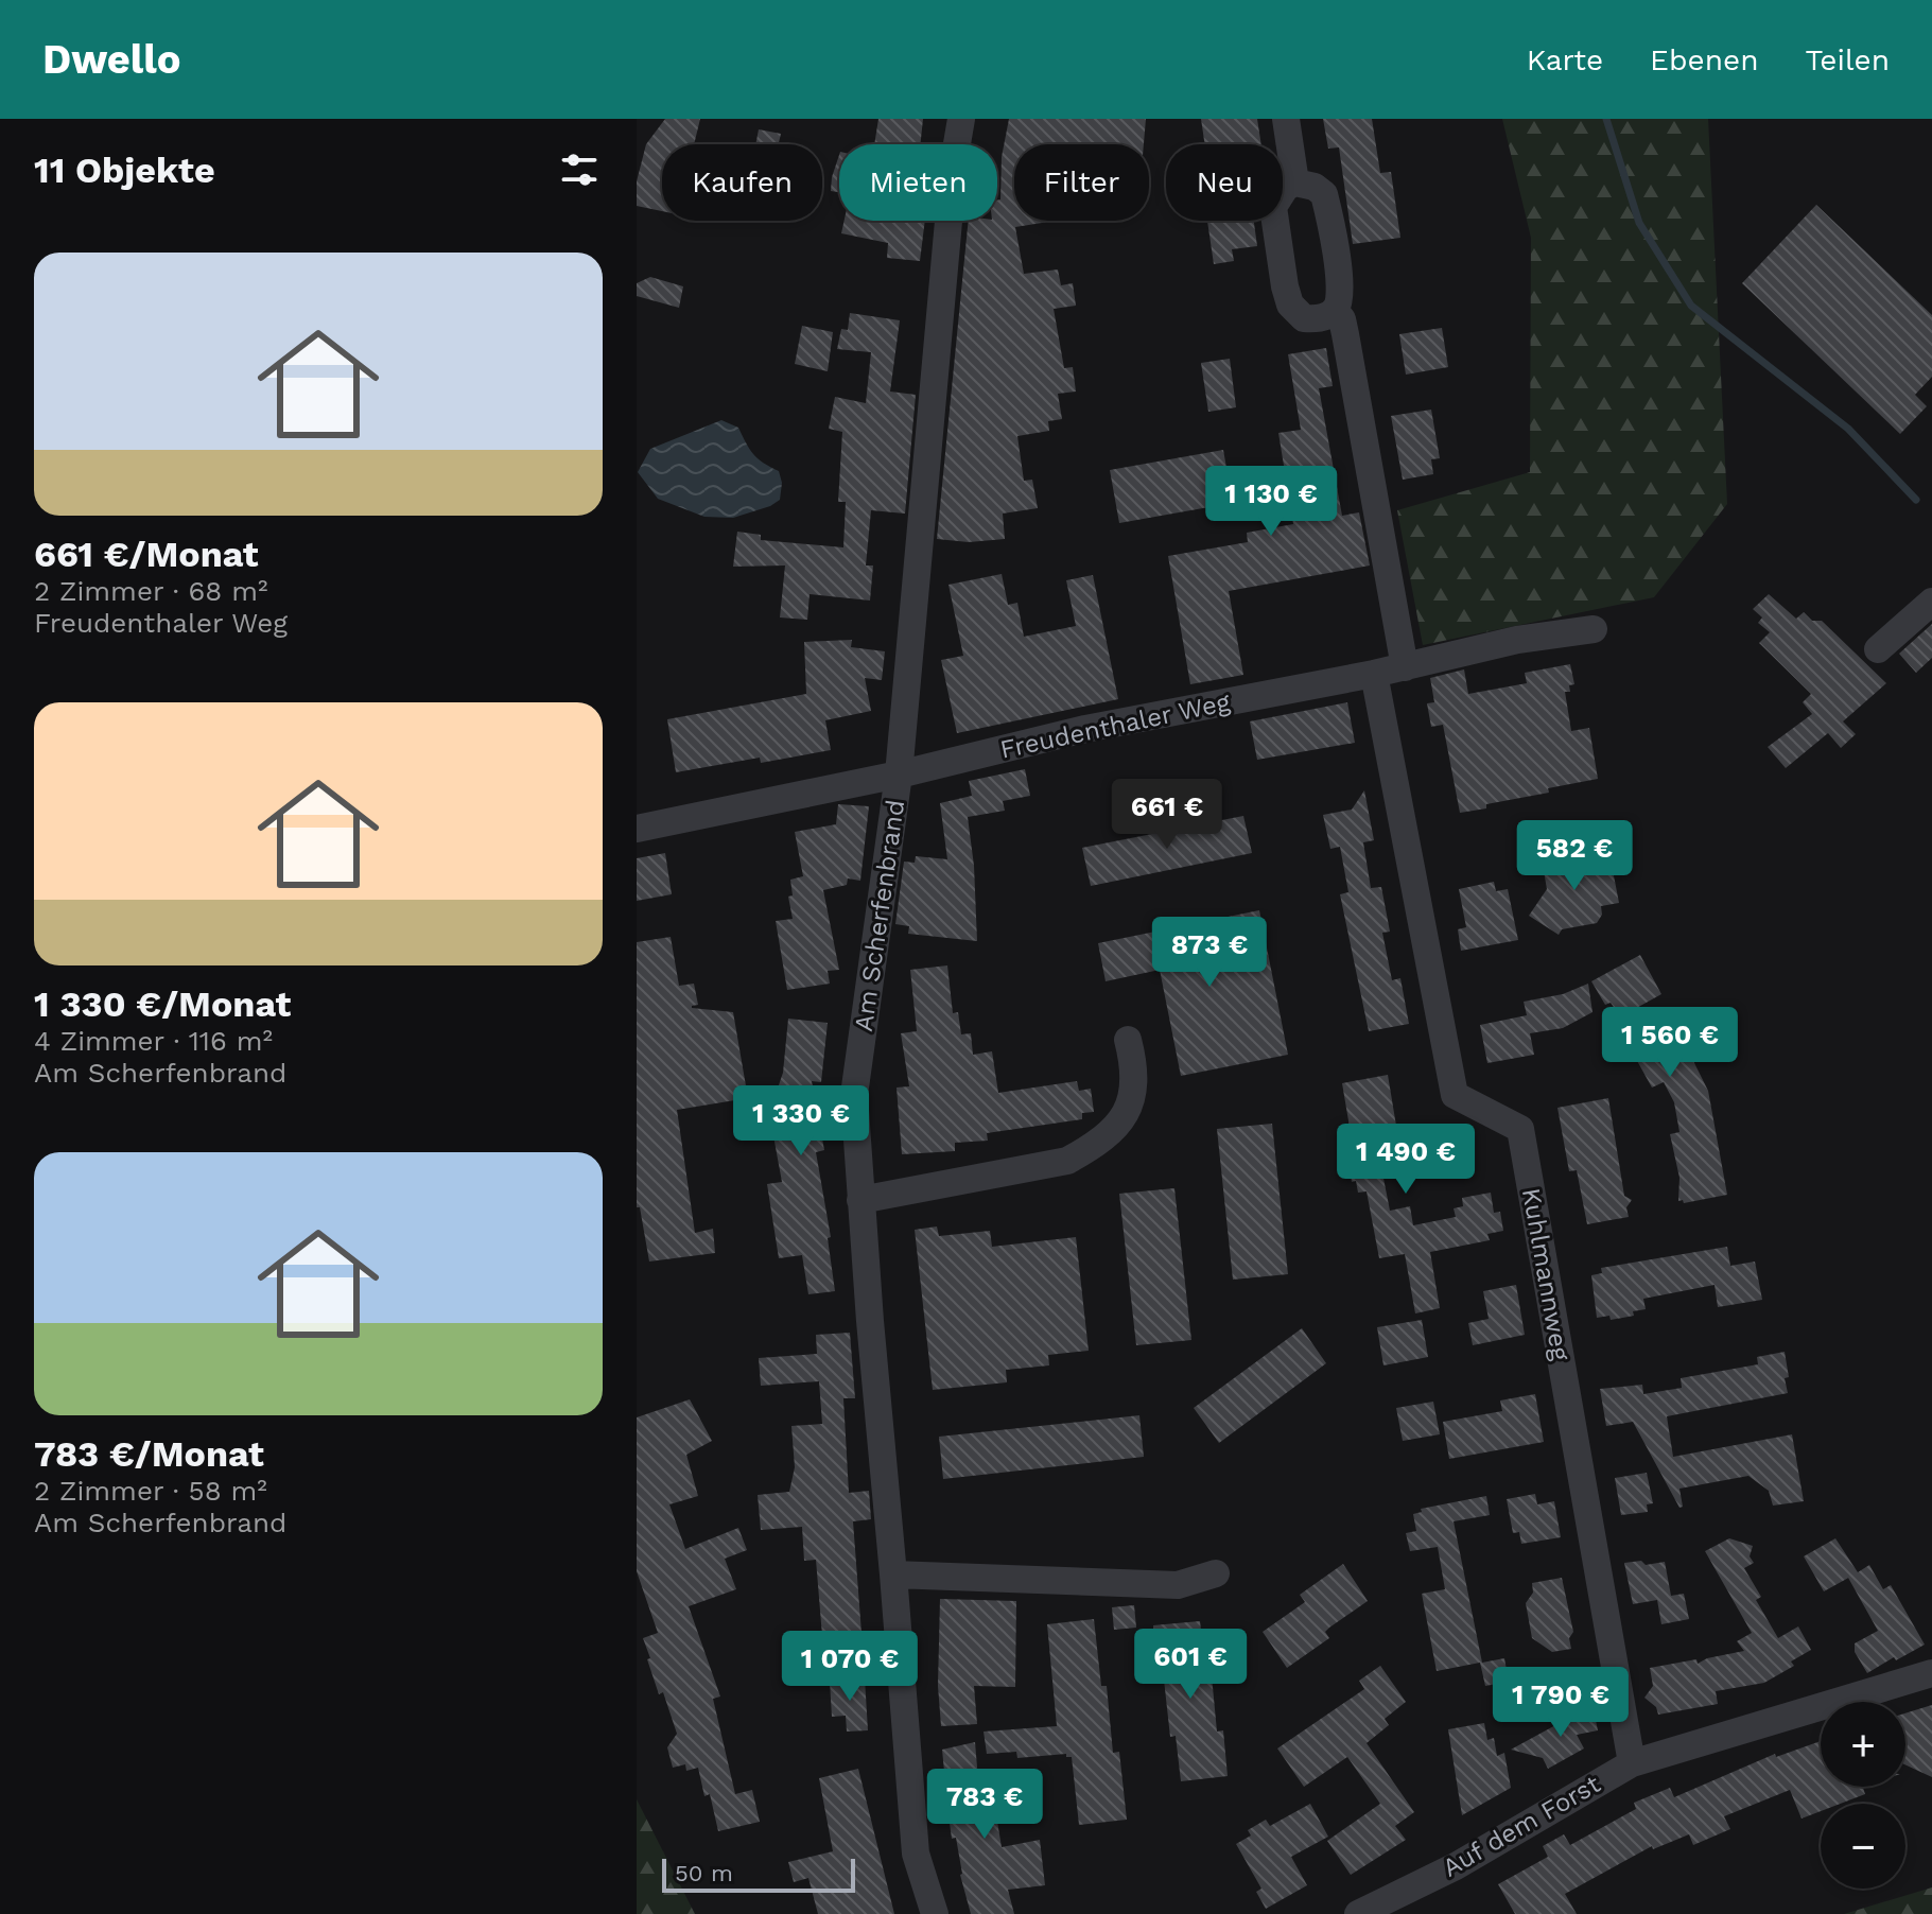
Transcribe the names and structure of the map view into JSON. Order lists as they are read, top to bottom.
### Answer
{
  "streets": {
    "street": [
      "Freudenthaler Weg",
      "Am Scherfenbrand",
      "Kuhlmannweg",
      "Auf dem Forst"
    ]
  },
  "crossings": [
    ["Freudenthaler Weg", "Am Scherfenbrand"],
    ["Freudenthaler Weg", "Kuhlmannweg"],
    ["Kuhlmannweg", "Auf dem Forst"]
  ],
  "scale_bar": "50 m",
  "page": {
    "header": "Dwello",
    "nav": ["Karte", "Ebenen", "Teilen"],
    "heading": "11 Objekte",
    "chip": [
      "Kaufen",
      "Mieten",
      "Filter",
      "Neu"
    ],
    "list": [
      {
        "name": "661 €/Monat",
        "note": "2 Zimmer · 68 m² · Freudenthaler Weg"
      },
      {
        "name": "1 330 €/Monat",
        "note": "4 Zimmer · 116 m² · Am Scherfenbrand"
      },
      {
        "name": "783 €/Monat",
        "note": "2 Zimmer · 58 m² · Am Scherfenbrand"
      }
    ],
    "price": [
      "1 130 €",
      "661 €",
      "582 €",
      "873 €",
      "1 560 €",
      "1 330 €",
      "1 490 €",
      "601 €",
      "1 070 €",
      "1 790 €",
      "783 €"
    ],
    "map_buttons": ["+", "−"],
    "scale": "50 m"
  }
}
